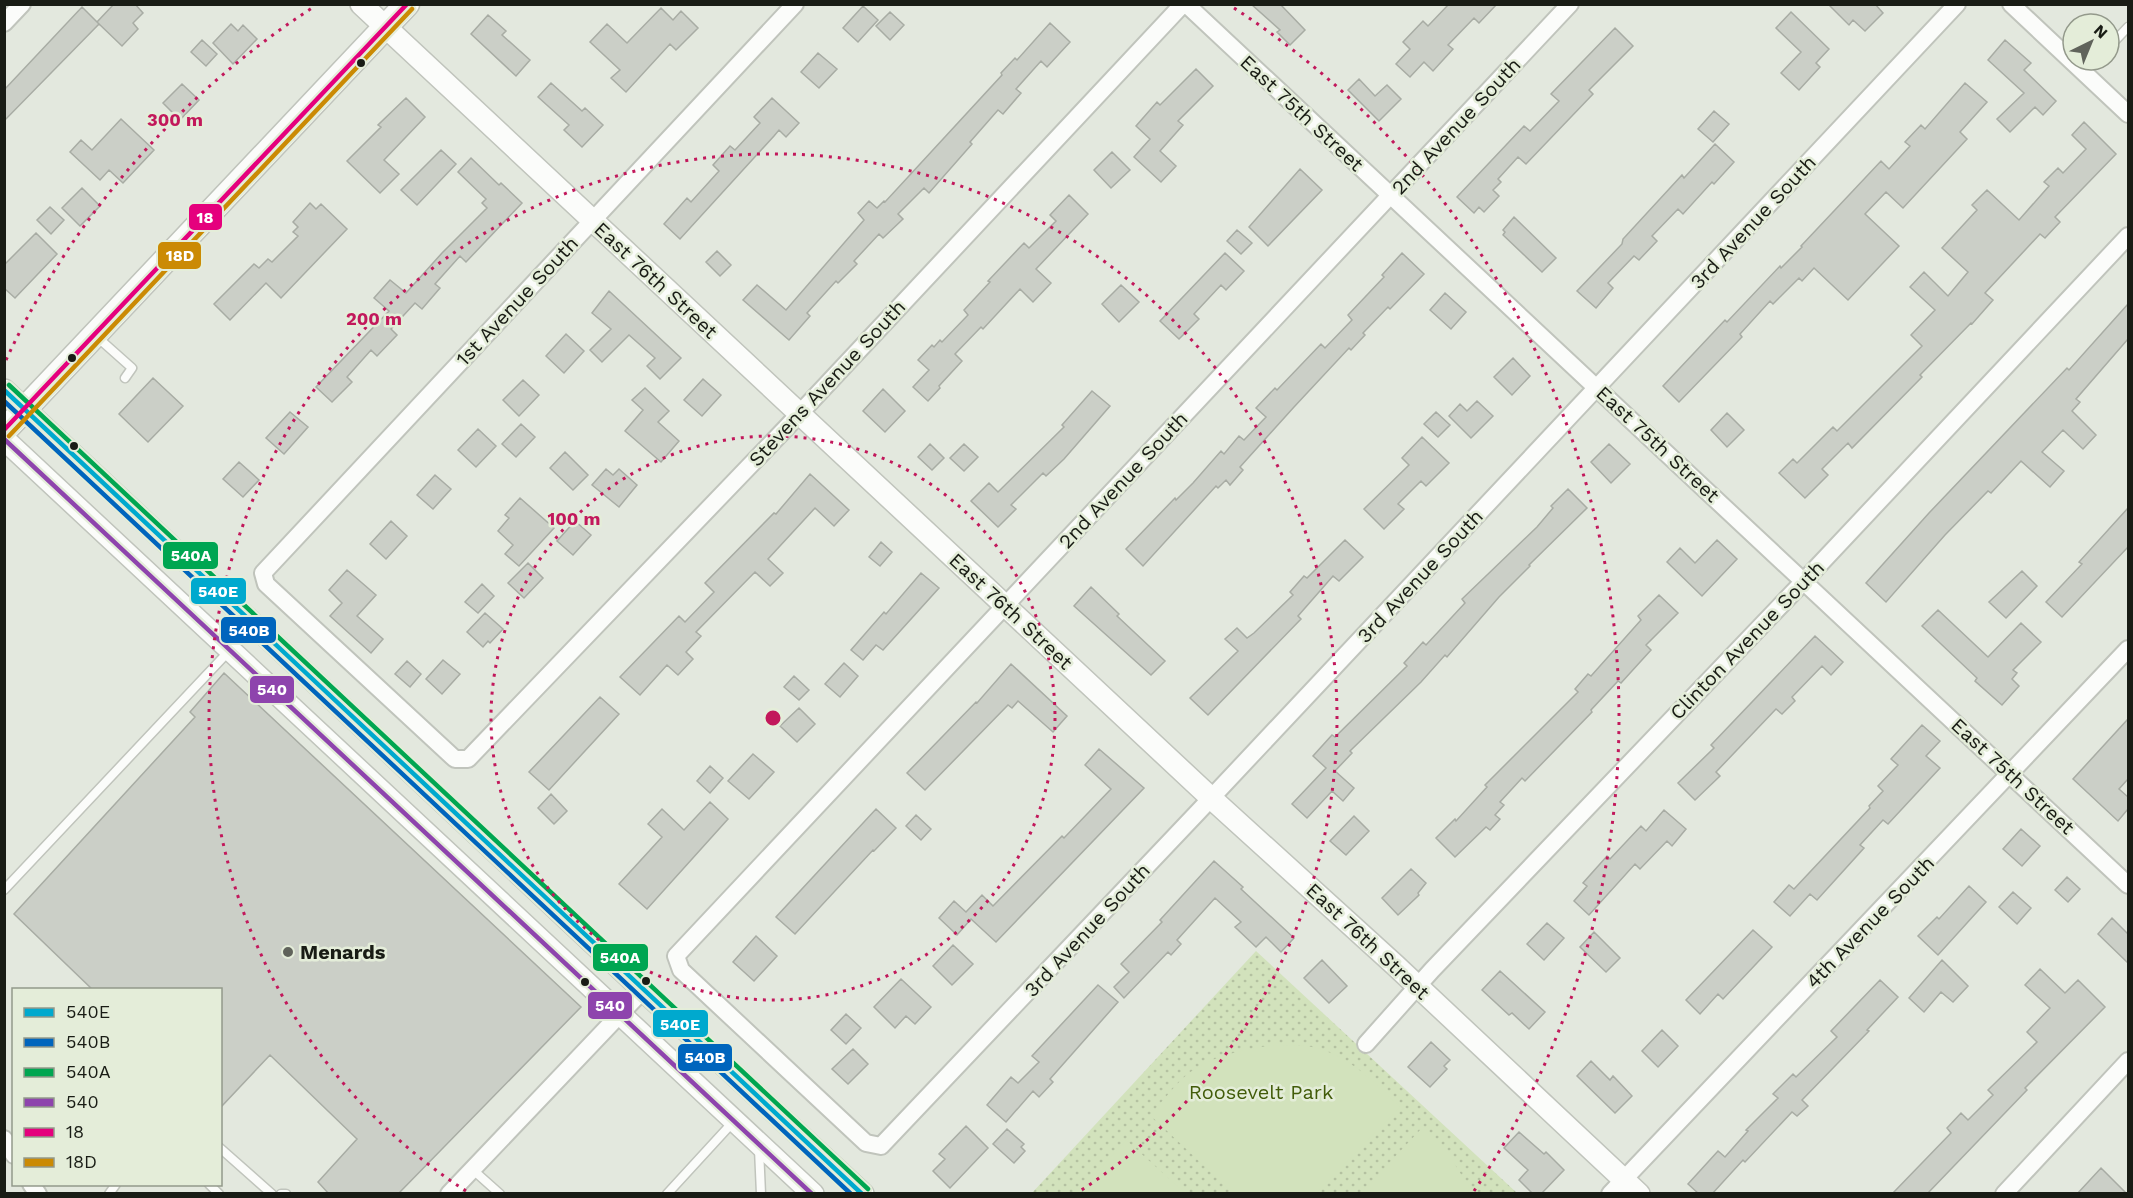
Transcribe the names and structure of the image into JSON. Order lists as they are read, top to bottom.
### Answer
{
  "streets": {
    "street": [
      "East 75th Street",
      "2nd Avenue South",
      "3rd Avenue South",
      "East 76th Street",
      "1st Avenue South",
      "Stevens Avenue South",
      "Clinton Avenue South",
      "4th Avenue South"
    ]
  },
  "crossings": [
    ["East 75th Street", "2nd Avenue South"],
    ["East 75th Street", "3rd Avenue South"],
    ["East 75th Street", "Stevens Avenue South"],
    ["East 75th Street", "Clinton Avenue South"],
    ["East 75th Street", "4th Avenue South"],
    ["2nd Avenue South", "3rd Avenue South"],
    ["2nd Avenue South", "East 76th Street"],
    ["3rd Avenue South", "East 76th Street"],
    ["East 76th Street", "1st Avenue South"],
    ["East 76th Street", "Stevens Avenue South"],
    ["East 76th Street", "Clinton Avenue South"],
    ["East 76th Street", "4th Avenue South"],
    ["1st Avenue South", "Stevens Avenue South"]
  ],
  "parks": ["Roosevelt Park"],
  "places": ["Menards"],
  "lines": [
    "transit line 18",
    "transit line 18D",
    "transit line 540A",
    "transit line 540E",
    "transit line 540B",
    "transit line 540"
  ],
  "legend": [
    "540E",
    "540B",
    "540A",
    "540",
    "18",
    "18D"
  ],
  "north": "top right",
  "rings": ["300 m", "200 m", "100 m"]
}
